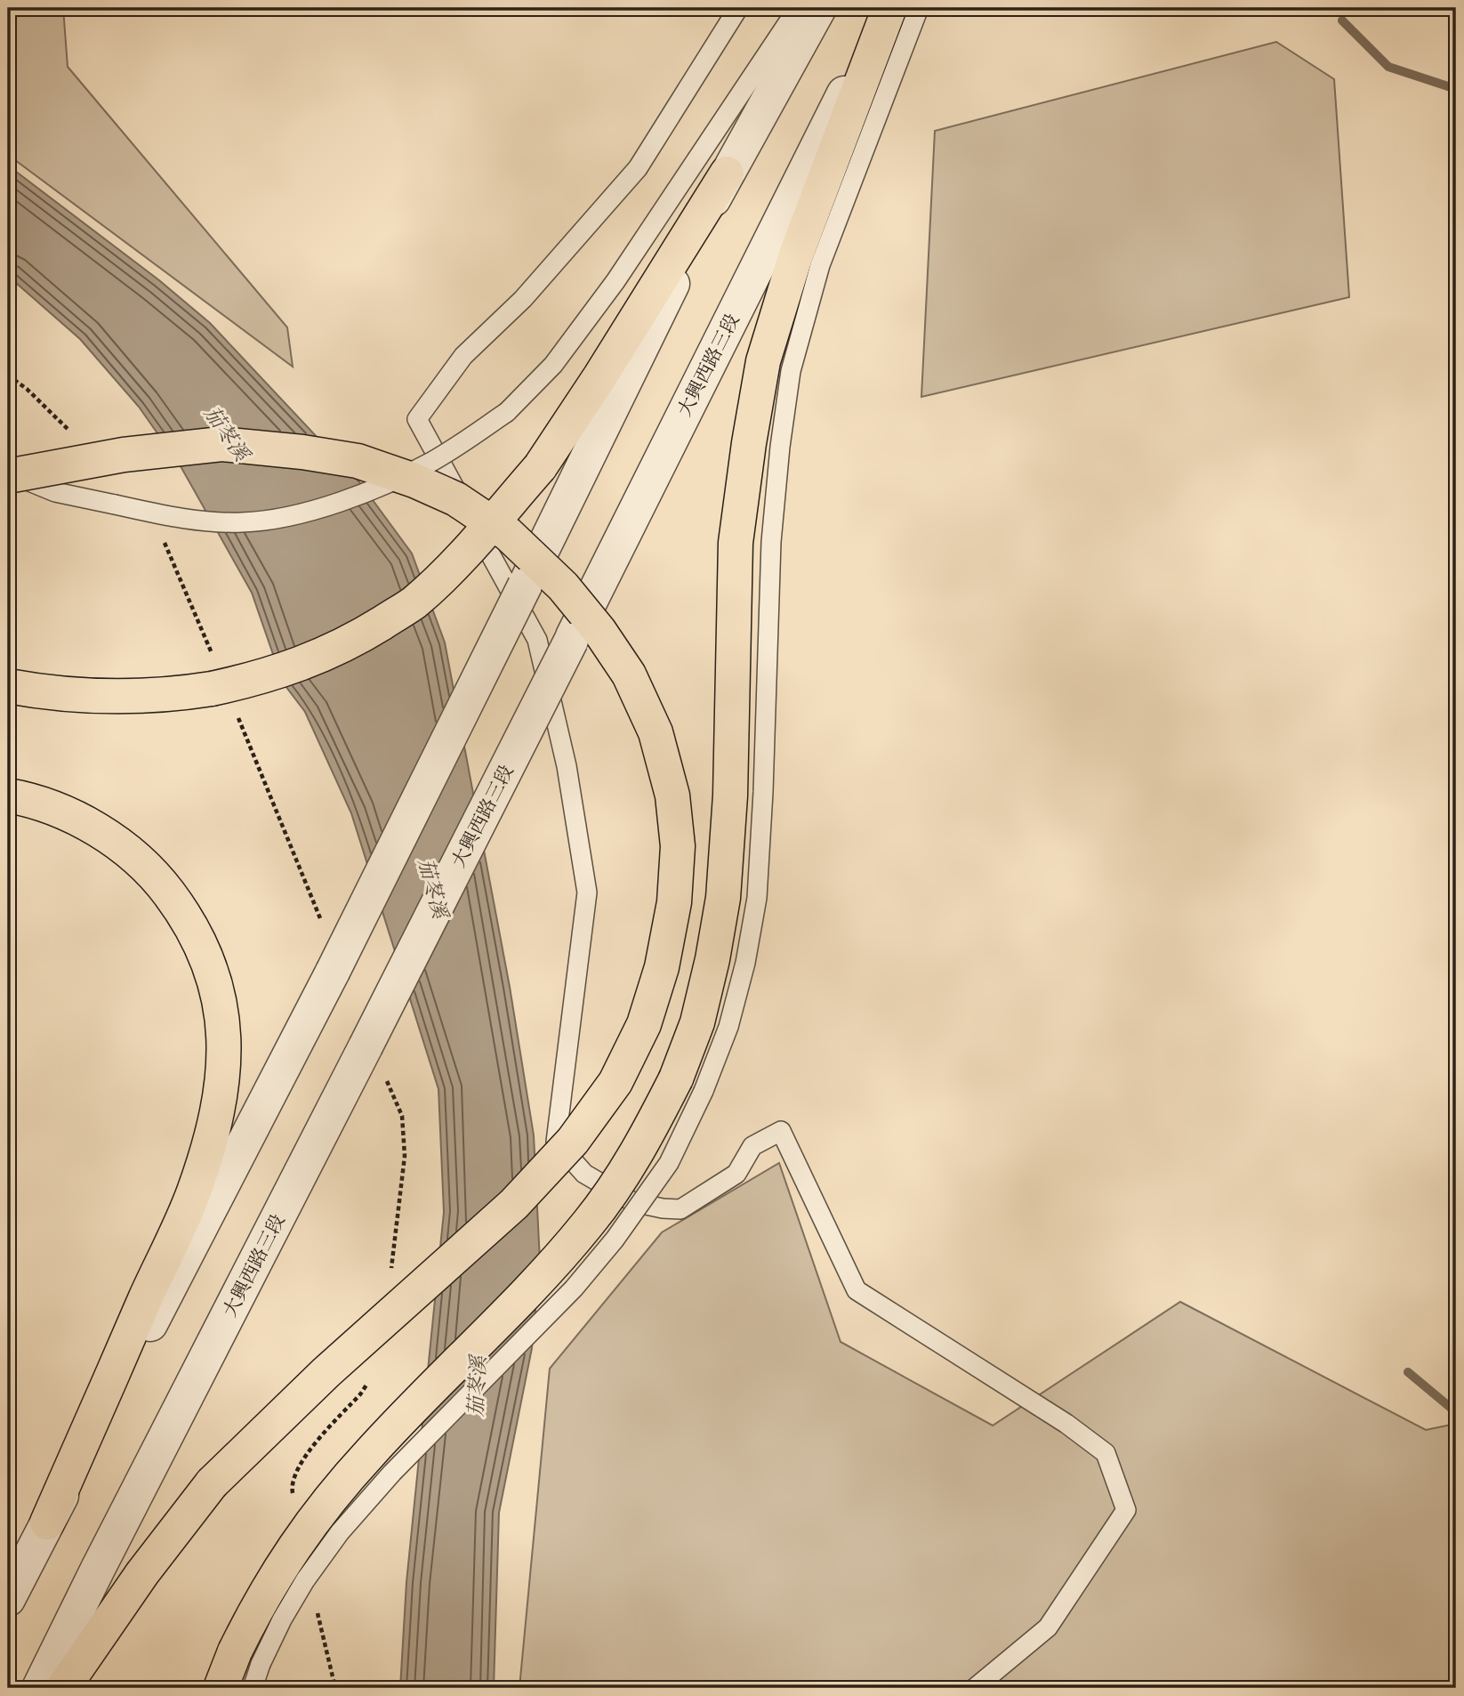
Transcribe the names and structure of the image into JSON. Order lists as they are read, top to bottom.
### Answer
{
  "streets": {
    "street": ["大興西路三段"]
  },
  "water": ["茄苳溪"]
}
